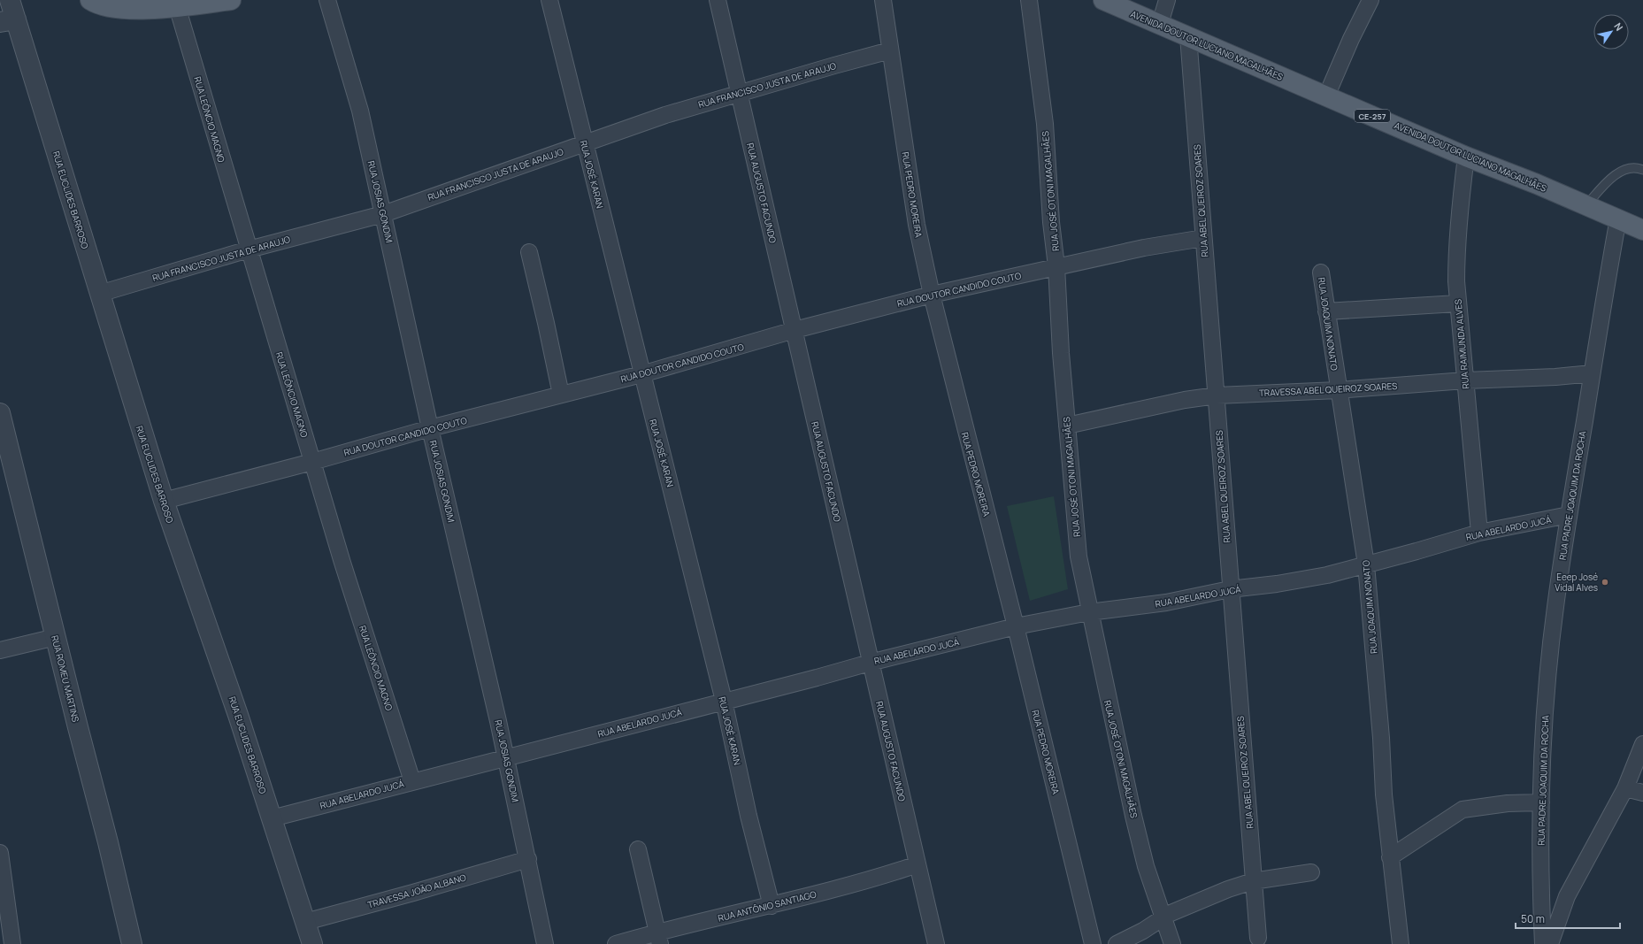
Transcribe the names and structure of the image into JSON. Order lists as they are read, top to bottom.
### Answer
{
  "streets": {
    "main road": ["AVENIDA DOUTOR LUCIANO MAGALHÃES", "CE-257"],
    "street": [
      "RUA FRANCISCO JUSTA DE ARAUJO",
      "RUA LEÔNCIO MAGNO",
      "RUA JOSÉ KARAN",
      "RUA JOSÉ OTONI MAGALHÃES",
      "RUA AUGUSTO FACUNDO",
      "RUA PEDRO MOREIRA",
      "RUA EUCLIDES BARROSO",
      "RUA ABEL QUEIROZ SOARES",
      "RUA JOSIAS GONDIM",
      "RUA DOUTOR CANDIDO COUTO",
      "RUA JOAQUIM NONATO",
      "RUA RAIMUNDA ALVES",
      "TRAVESSA ABEL QUEIROZ SOARES",
      "RUA PADRE JOAQUIM DA ROCHA",
      "RUA ABELARDO JUCÁ",
      "RUA ROMEU MARTINS",
      "TRAVESSA JOÃO ALBANO",
      "RUA ANTÔNIO SANTIAGO"
    ]
  },
  "crossings": [
    ["AVENIDA DOUTOR LUCIANO MAGALHÃES", "RUA ABEL QUEIROZ SOARES"],
    ["AVENIDA DOUTOR LUCIANO MAGALHÃES", "RUA RAIMUNDA ALVES"],
    ["AVENIDA DOUTOR LUCIANO MAGALHÃES", "RUA PADRE JOAQUIM DA ROCHA"],
    ["RUA FRANCISCO JUSTA DE ARAUJO", "RUA LEÔNCIO MAGNO"],
    ["RUA FRANCISCO JUSTA DE ARAUJO", "RUA JOSÉ KARAN"],
    ["RUA FRANCISCO JUSTA DE ARAUJO", "RUA AUGUSTO FACUNDO"],
    ["RUA FRANCISCO JUSTA DE ARAUJO", "RUA PEDRO MOREIRA"],
    ["RUA FRANCISCO JUSTA DE ARAUJO", "RUA EUCLIDES BARROSO"],
    ["RUA FRANCISCO JUSTA DE ARAUJO", "RUA JOSIAS GONDIM"],
    ["RUA LEÔNCIO MAGNO", "RUA DOUTOR CANDIDO COUTO"],
    ["RUA LEÔNCIO MAGNO", "RUA ABELARDO JUCÁ"],
    ["RUA JOSÉ KARAN", "RUA DOUTOR CANDIDO COUTO"],
    ["RUA JOSÉ KARAN", "RUA ABELARDO JUCÁ"],
    ["RUA JOSÉ KARAN", "RUA ANTÔNIO SANTIAGO"],
    ["RUA JOSÉ OTONI MAGALHÃES", "RUA DOUTOR CANDIDO COUTO"],
    ["RUA JOSÉ OTONI MAGALHÃES", "TRAVESSA ABEL QUEIROZ SOARES"],
    ["RUA JOSÉ OTONI MAGALHÃES", "RUA ABELARDO JUCÁ"],
    ["RUA AUGUSTO FACUNDO", "RUA DOUTOR CANDIDO COUTO"],
    ["RUA AUGUSTO FACUNDO", "RUA ABELARDO JUCÁ"],
    ["RUA AUGUSTO FACUNDO", "RUA ANTÔNIO SANTIAGO"],
    ["RUA PEDRO MOREIRA", "RUA DOUTOR CANDIDO COUTO"],
    ["RUA PEDRO MOREIRA", "RUA ABELARDO JUCÁ"],
    ["RUA EUCLIDES BARROSO", "RUA DOUTOR CANDIDO COUTO"],
    ["RUA EUCLIDES BARROSO", "RUA ABELARDO JUCÁ"],
    ["RUA EUCLIDES BARROSO", "TRAVESSA JOÃO ALBANO"],
    ["RUA ABEL QUEIROZ SOARES", "RUA DOUTOR CANDIDO COUTO"],
    ["RUA ABEL QUEIROZ SOARES", "TRAVESSA ABEL QUEIROZ SOARES"],
    ["RUA ABEL QUEIROZ SOARES", "RUA ABELARDO JUCÁ"],
    ["RUA JOSIAS GONDIM", "RUA DOUTOR CANDIDO COUTO"],
    ["RUA JOSIAS GONDIM", "RUA ABELARDO JUCÁ"],
    ["RUA JOSIAS GONDIM", "TRAVESSA JOÃO ALBANO"],
    ["RUA JOAQUIM NONATO", "TRAVESSA ABEL QUEIROZ SOARES"],
    ["RUA JOAQUIM NONATO", "RUA ABELARDO JUCÁ"],
    ["RUA RAIMUNDA ALVES", "TRAVESSA ABEL QUEIROZ SOARES"],
    ["RUA RAIMUNDA ALVES", "RUA ABELARDO JUCÁ"],
    ["TRAVESSA ABEL QUEIROZ SOARES", "RUA PADRE JOAQUIM DA ROCHA"],
    ["RUA PADRE JOAQUIM DA ROCHA", "RUA ABELARDO JUCÁ"]
  ],
  "places": ["Eeep José Vidal Alves"],
  "scale_bar": "50 m",
  "north": "top right"
}
